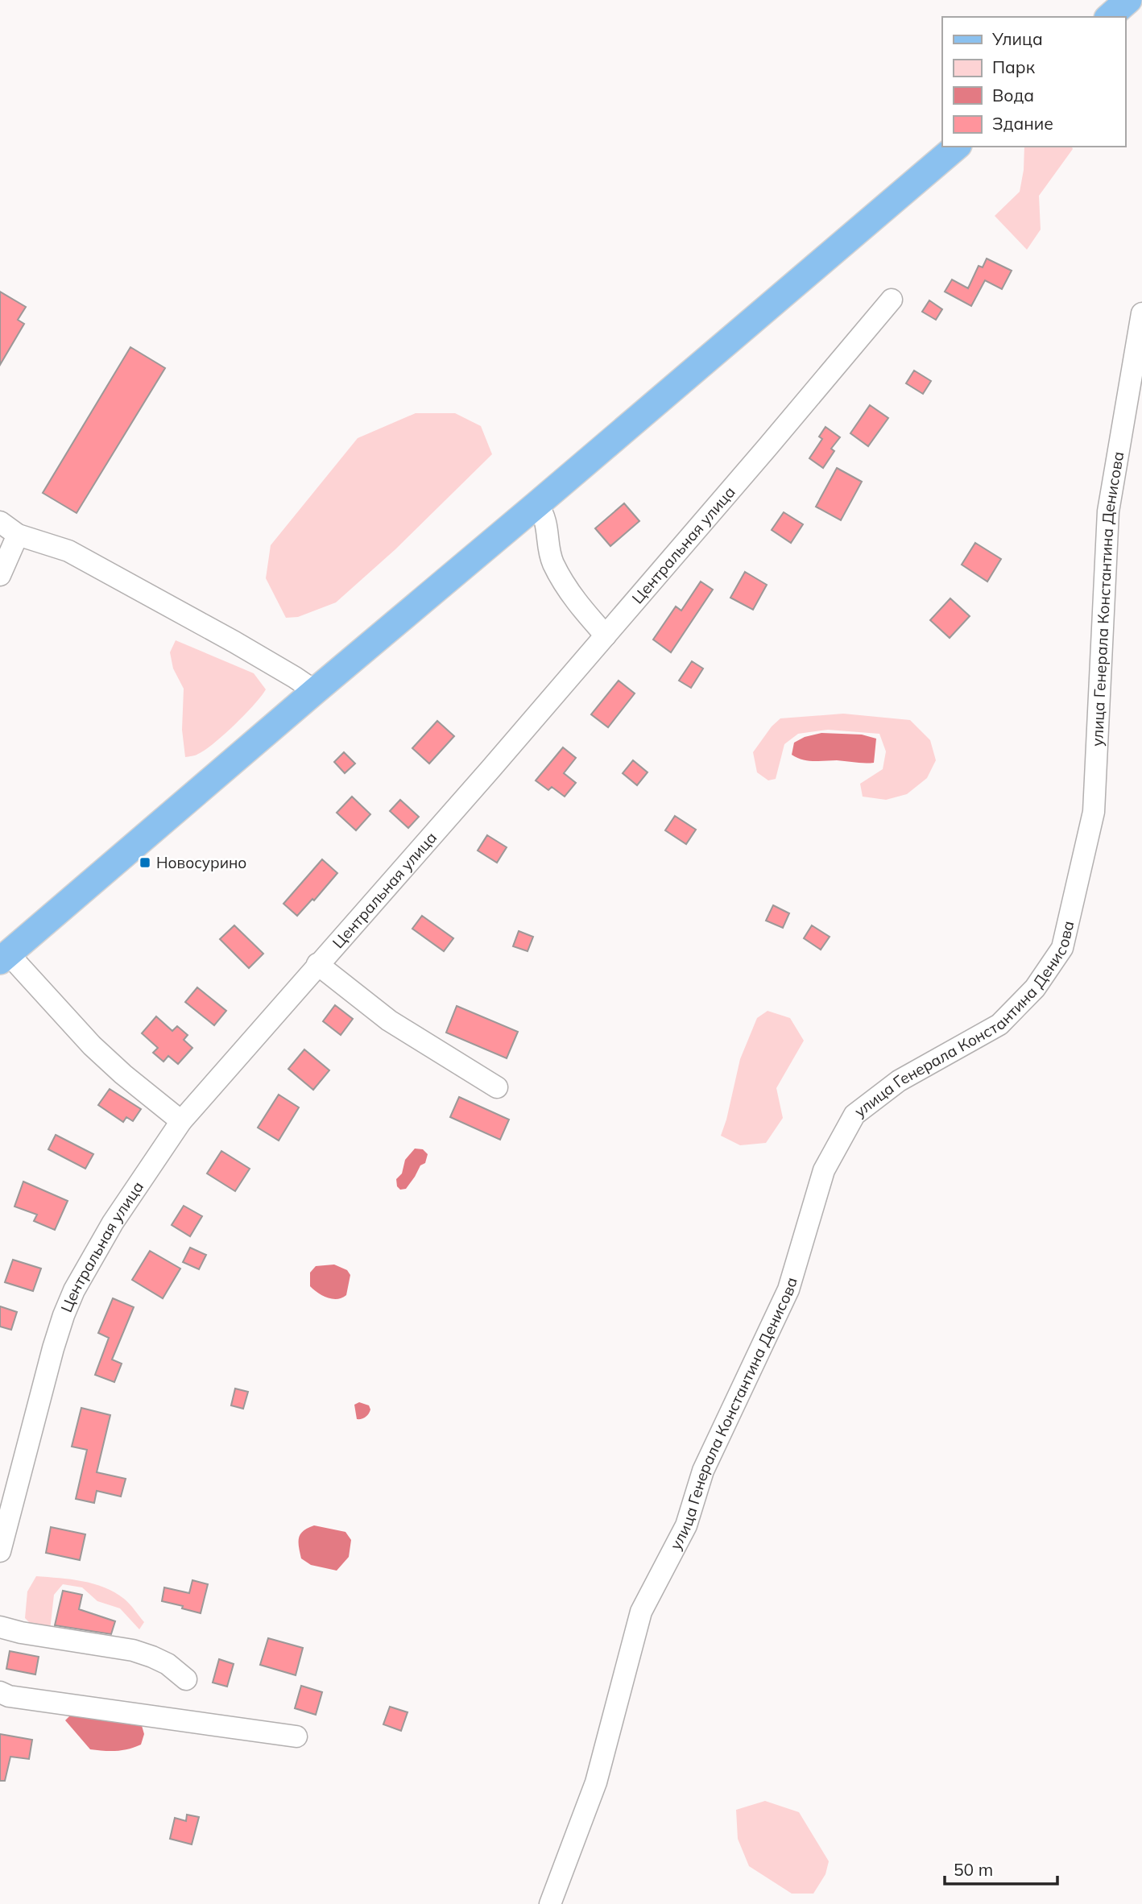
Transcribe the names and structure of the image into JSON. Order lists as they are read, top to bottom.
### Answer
{
  "streets": {
    "street": ["Центральная улица", "улица Генерала Константина Денисова"]
  },
  "places": {
    "transit": ["Новосурино"]
  },
  "legend": [
    "Улица",
    "Парк",
    "Вода",
    "Здание"
  ],
  "scale_bar": "50 m"
}
